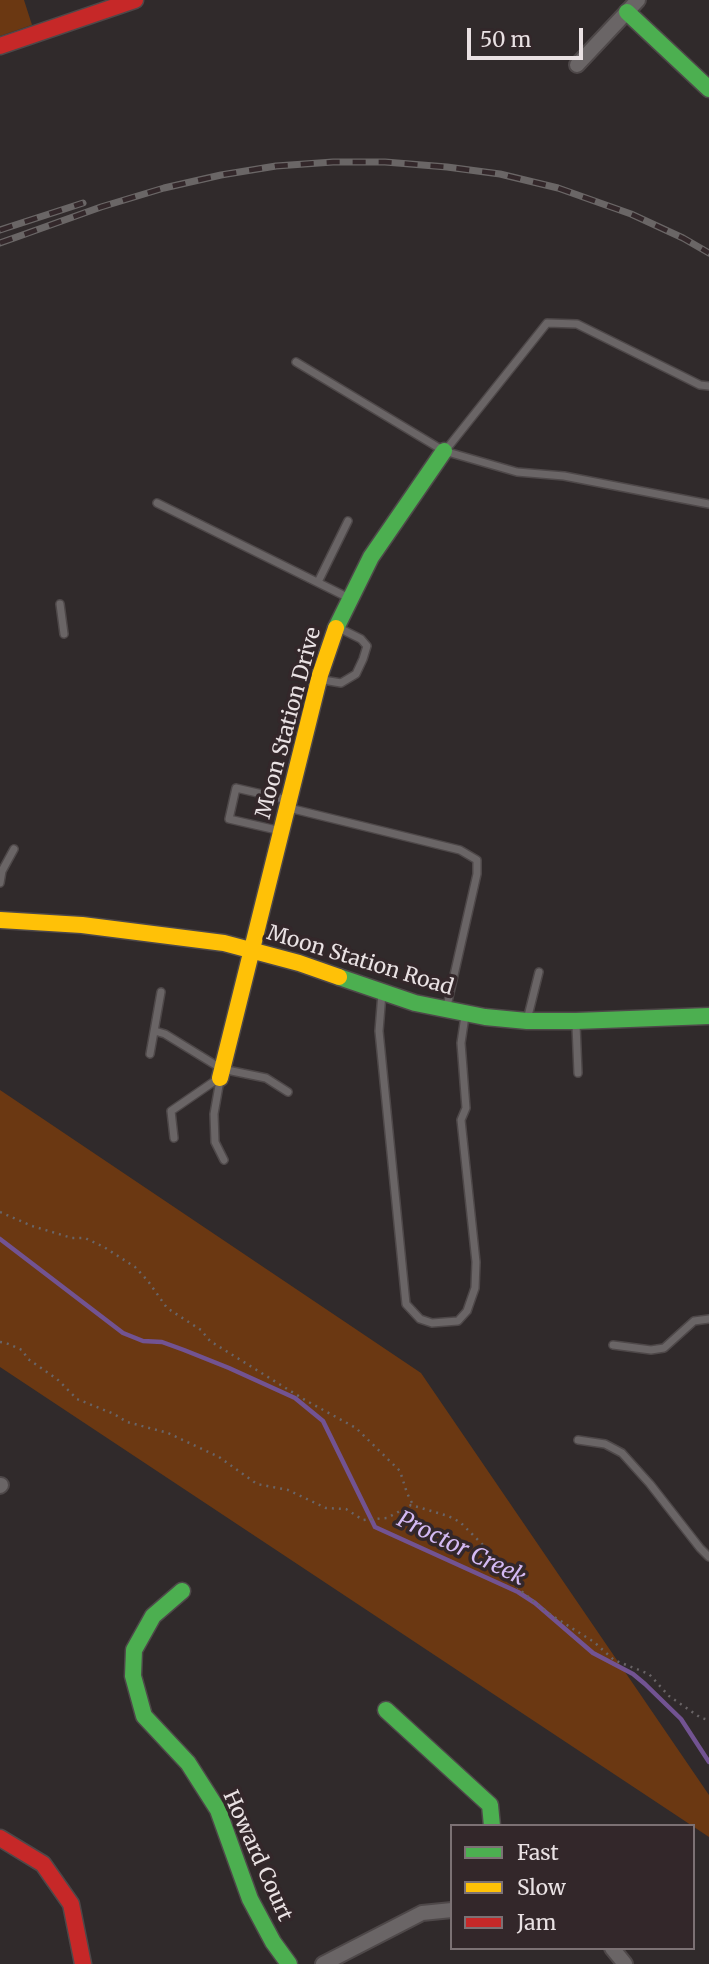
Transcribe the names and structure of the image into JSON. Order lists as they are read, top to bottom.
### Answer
{
  "streets": {
    "street": ["Moon Station Drive", "Moon Station Road", "Howard Court"]
  },
  "crossings": [
    ["Moon Station Drive", "Moon Station Road"]
  ],
  "water": ["Proctor Creek"],
  "legend": ["Fast", "Slow", "Jam"],
  "scale_bar": "50 m"
}
